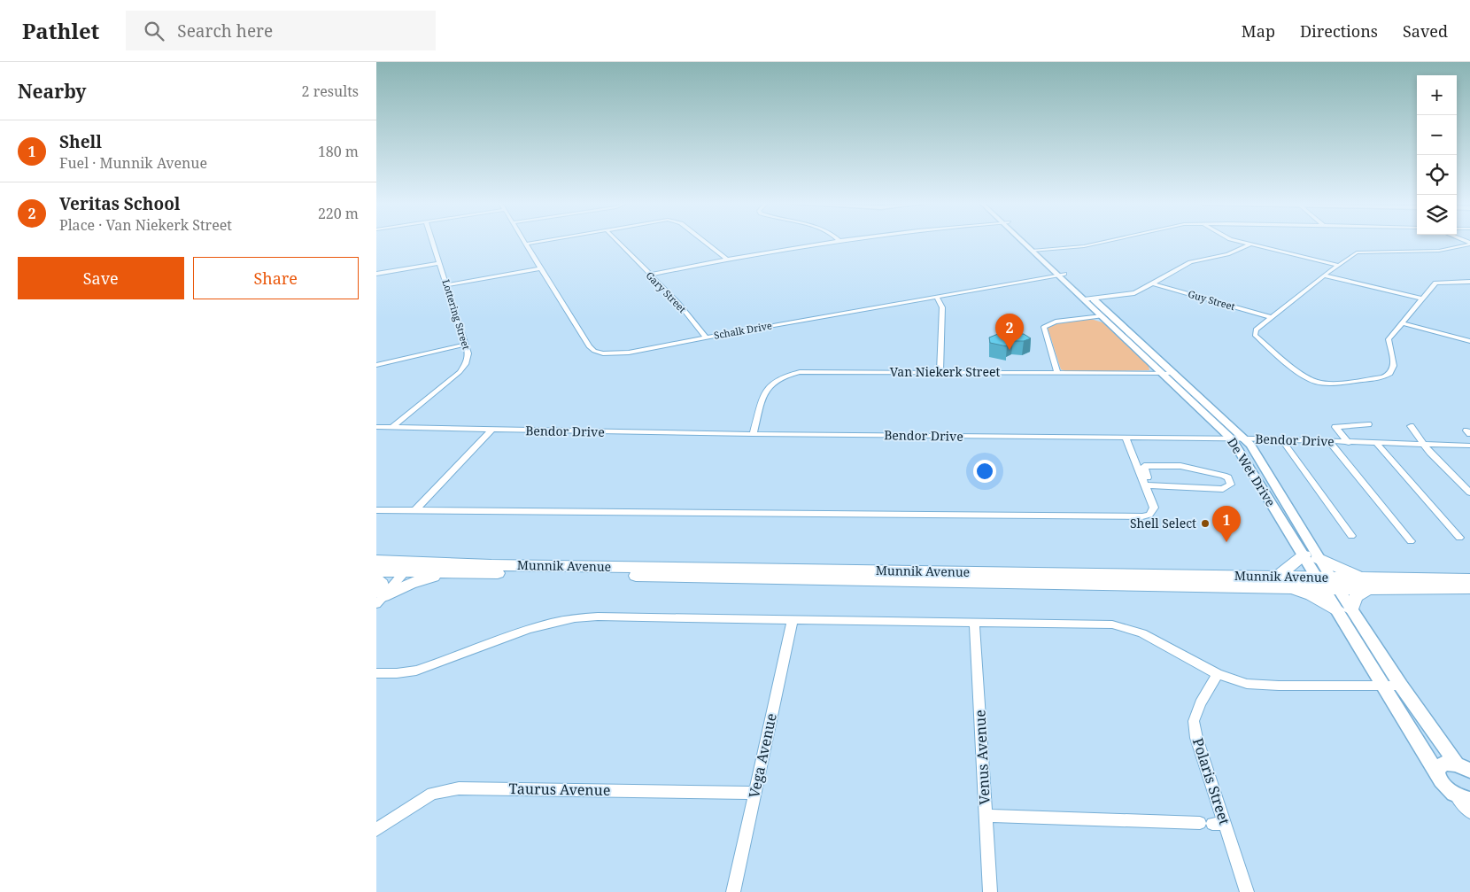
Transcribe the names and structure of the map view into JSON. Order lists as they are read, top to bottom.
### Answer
{
  "streets": {
    "main road": ["Munnik Avenue"],
    "street": [
      "Gary Street",
      "Guy Street",
      "Lottering Street",
      "Schalk Drive",
      "Van Niekerk Street",
      "Bendor Drive",
      "De Wet Drive",
      "Vega Avenue",
      "Venus Avenue",
      "Polaris Street",
      "Taurus Avenue"
    ]
  },
  "crossings": [
    ["Gary Street", "Schalk Drive"],
    ["Lottering Street", "Bendor Drive"],
    ["Schalk Drive", "De Wet Drive"],
    ["Van Niekerk Street", "Bendor Drive"],
    ["Van Niekerk Street", "De Wet Drive"],
    ["Bendor Drive", "De Wet Drive"],
    ["De Wet Drive", "Munnik Avenue"],
    ["Vega Avenue", "Taurus Avenue"]
  ],
  "places": ["Shell Select"],
  "page": {
    "header": "Pathlet",
    "search": "Search here",
    "nav": ["Map", "Directions", "Saved"],
    "heading": ["Nearby", "2 results"],
    "map_buttons": ["+", "−"],
    "list": [
      {
        "mark": "1",
        "name": "Shell",
        "note": "Fuel · Munnik Avenue",
        "value": "180 m"
      },
      {
        "mark": "2",
        "name": "Veritas School",
        "note": "Place · Van Niekerk Street",
        "value": "220 m"
      }
    ],
    "buttons": ["Save", "Share"],
    "pins": ["2", "1"]
  }
}
